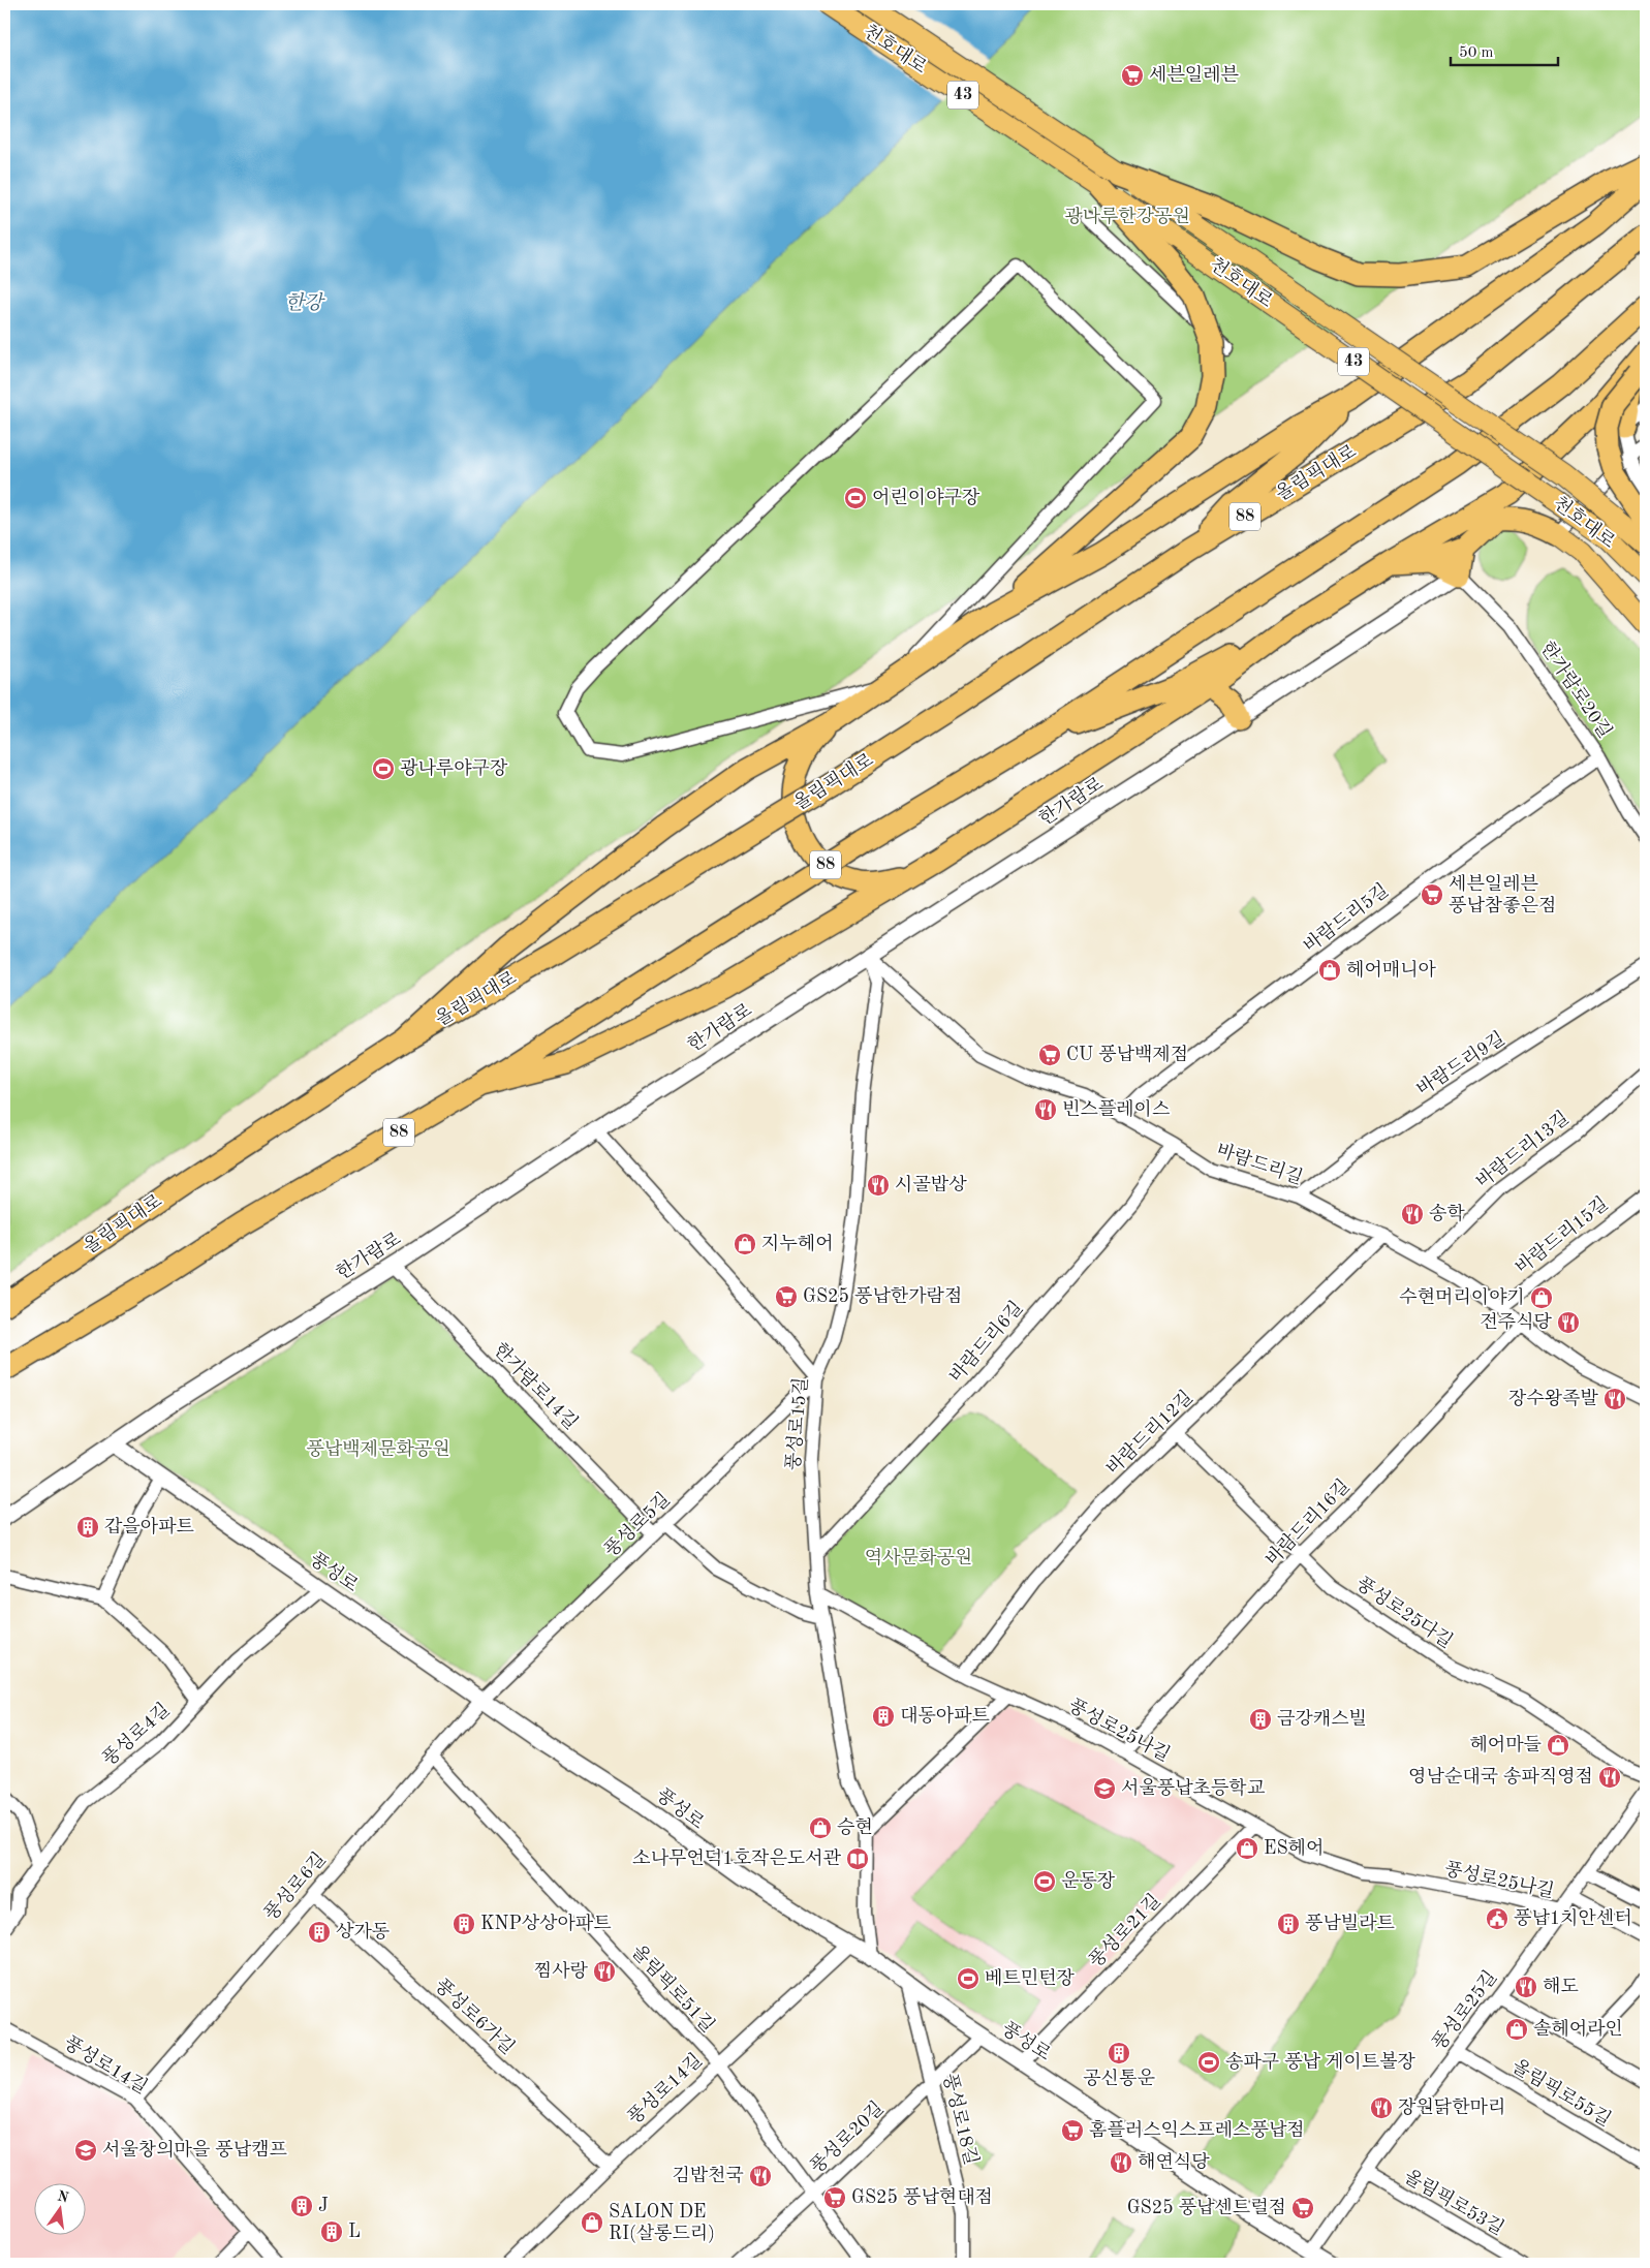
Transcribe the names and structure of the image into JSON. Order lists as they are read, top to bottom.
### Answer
{
  "streets": {
    "highway": ["올림픽대로", "88"],
    "main road": ["천호대로", "43"],
    "street": [
      "한가람로20길",
      "한가람로",
      "바람드리5길",
      "바람드리9길",
      "바람드리13길",
      "바람드리길",
      "바람드리15길",
      "바람드리6길",
      "한가람로14길",
      "풍성로15길",
      "바람드리12길",
      "바람드리16길",
      "풍성로5길",
      "풍성로",
      "풍성로25다길",
      "풍성로25나길",
      "풍성로4길",
      "풍성로6길",
      "풍성로21길",
      "올림픽로51길",
      "풍성로25길",
      "풍성로6가길",
      "풍성로14길",
      "올림픽로55길",
      "풍성로18길",
      "풍성로20길",
      "올림픽로53길"
    ]
  },
  "crossings": [
    ["한가람로20길", "한가람로"],
    ["한가람로20길", "바람드리5길"],
    ["한가람로", "바람드리길"],
    ["한가람로", "한가람로14길"],
    ["한가람로", "풍성로15길"],
    ["한가람로", "풍성로"],
    ["바람드리5길", "바람드리길"],
    ["바람드리9길", "바람드리길"],
    ["바람드리13길", "바람드리길"],
    ["바람드리길", "바람드리15길"],
    ["바람드리길", "바람드리6길"],
    ["바람드리길", "풍성로15길"],
    ["바람드리길", "바람드리12길"],
    ["바람드리길", "바람드리16길"],
    ["바람드리6길", "풍성로15길"],
    ["한가람로14길", "풍성로5길"],
    ["풍성로15길", "풍성로5길"],
    ["풍성로15길", "풍성로"],
    ["풍성로15길", "풍성로25나길"],
    ["바람드리12길", "풍성로25다길"],
    ["바람드리12길", "풍성로25나길"],
    ["바람드리16길", "풍성로25다길"],
    ["바람드리16길", "풍성로25나길"],
    ["풍성로5길", "풍성로"],
    ["풍성로5길", "풍성로6길"],
    ["풍성로", "풍성로4길"],
    ["풍성로", "풍성로6길"],
    ["풍성로", "풍성로21길"],
    ["풍성로", "풍성로25길"],
    ["풍성로", "풍성로14길"],
    ["풍성로", "풍성로18길"],
    ["풍성로", "풍성로20길"],
    ["풍성로25나길", "풍성로21길"],
    ["풍성로25나길", "풍성로25길"],
    ["풍성로6길", "올림픽로51길"],
    ["풍성로6길", "풍성로6가길"],
    ["풍성로6길", "풍성로14길"],
    ["올림픽로51길", "풍성로14길"],
    ["올림픽로51길", "풍성로20길"],
    ["풍성로25길", "올림픽로55길"],
    ["풍성로25길", "올림픽로53길"],
    ["풍성로6가길", "풍성로14길"],
    ["풍성로18길", "풍성로20길"]
  ],
  "water": ["한강"],
  "parks": ["광나루한강공원", "풍납백제문화공원", "역사문화공원"],
  "places": {
    "supermarket": [
      "세븐일레븐",
      "세븐일레븐 풍납참좋은점",
      "CU 풍납백제점",
      "GS25 풍납한가람점",
      "홈플러스익스프레스풍납점",
      "GS25 풍납현대점",
      "GS25 풍납센트럴점"
    ],
    "sports": [
      "어린이야구장",
      "광나루야구장",
      "운동장",
      "베트민턴장",
      "송파구 풍납 게이트볼장"
    ],
    "shop": [
      "헤어매니아",
      "지누헤어",
      "수현머리이야기",
      "헤어마들",
      "승현",
      "ES헤어",
      "솔헤어라인",
      "SALON DE RI(살롱드리)"
    ],
    "restaurant": [
      "빈스플레이스",
      "시골밥상",
      "송학",
      "전주식당",
      "장수왕족발",
      "영남순대국 송파직영점",
      "찜사랑",
      "해도",
      "장원닭한마리",
      "해연식당",
      "김밥천국"
    ],
    "building": [
      "갑을아파트",
      "대동아파트",
      "금강캐스빌",
      "KNP상상아파트",
      "풍남빌라트",
      "상가동",
      "공신통운",
      "J",
      "L"
    ],
    "school or university": ["서울풍납초등학교", "서울창의마을 풍납캠프"],
    "library": ["소나무언덕1호작은도서관"],
    "public building": ["풍납1치안센터"]
  },
  "scale_bar": "50 m",
  "north": "top"
}
